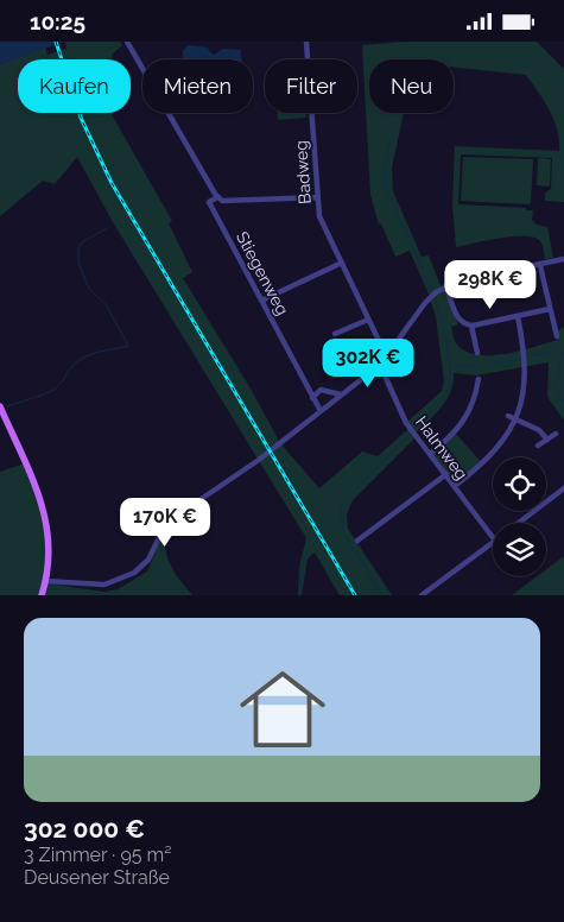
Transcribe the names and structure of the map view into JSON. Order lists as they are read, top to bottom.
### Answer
{
  "streets": {
    "street": ["Badweg", "Stiegenweg", "Halmweg"]
  },
  "page": {
    "status": "10:25",
    "chip": [
      "Kaufen",
      "Mieten",
      "Filter",
      "Neu"
    ],
    "price": ["298K €", "302K €", "170K €"],
    "list": [
      {
        "name": "302 000 €",
        "note": "3 Zimmer · 95 m² · Deusener Straße"
      }
    ]
  }
}
